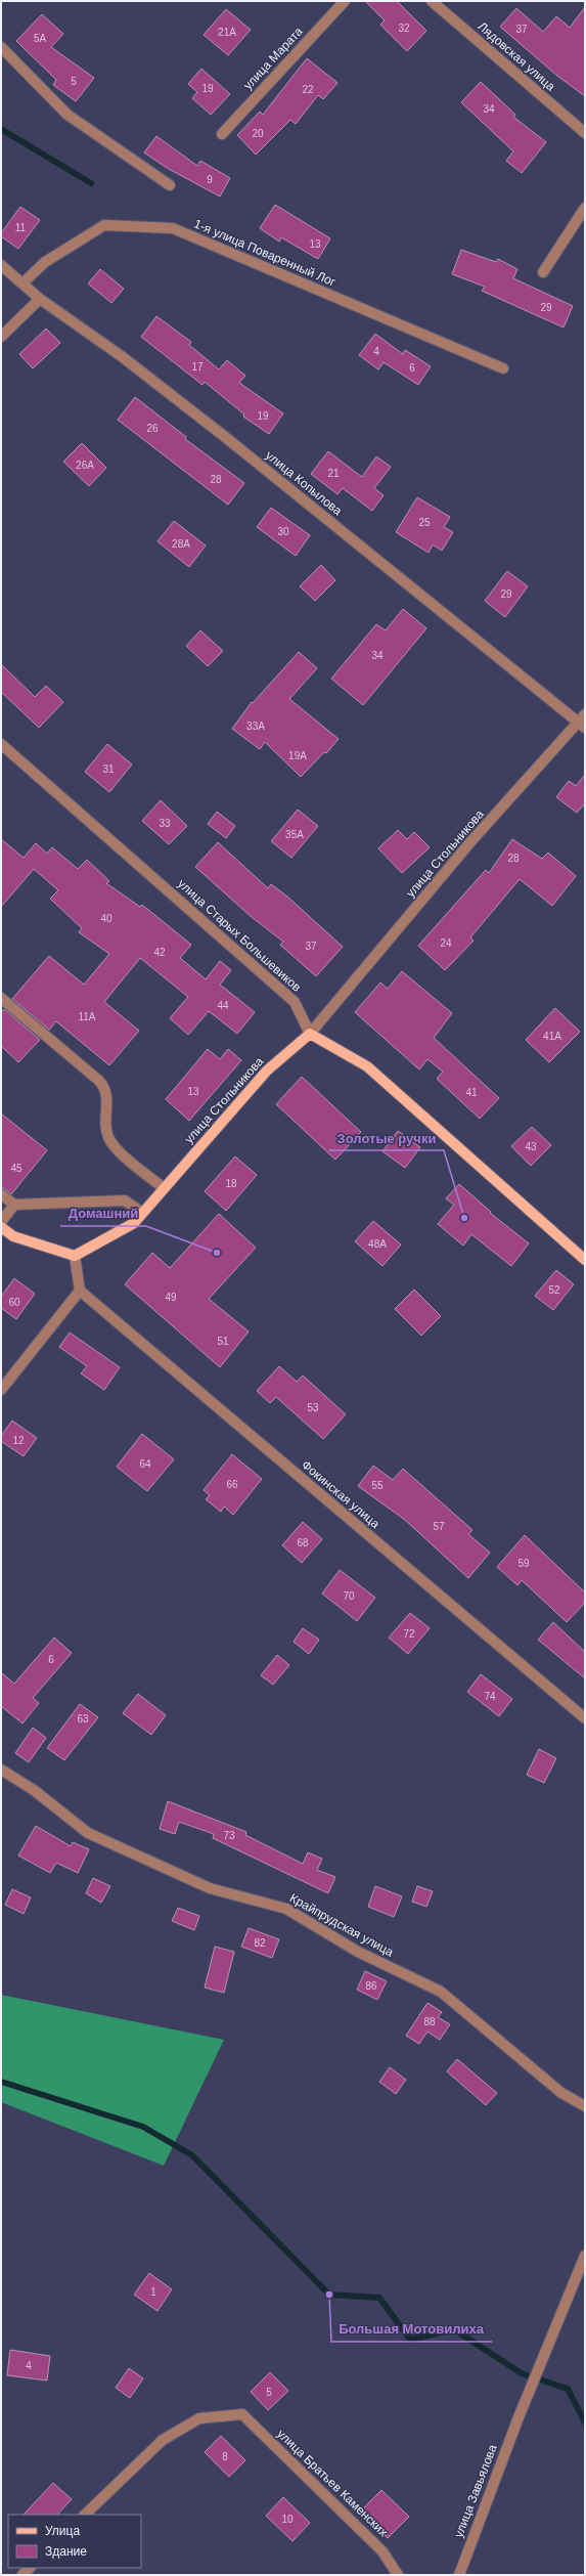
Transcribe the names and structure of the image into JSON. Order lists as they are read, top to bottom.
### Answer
{
  "streets": {
    "main road": ["улица Стольникова"],
    "street": [
      "Лядовская улица",
      "улица Марата",
      "1-я улица Поваренный Лог",
      "улица Копылова",
      "улица Старых Большевиков",
      "Фокинская улица",
      "Крайпрудская улица",
      "улица Братьев Каменских",
      "улица Завьялова"
    ]
  },
  "crossings": [
    ["1-я улица Поваренный Лог", "улица Копылова"],
    ["улица Копылова", "улица Стольникова"],
    ["улица Стольникова", "улица Старых Большевиков"]
  ],
  "places": ["Золотые ручки", "Домашний", "Большая Мотовилиха"],
  "house_numbers": [
    "32",
    "37",
    "21А",
    "5А",
    "5",
    "19",
    "22",
    "34",
    "20",
    "9",
    "11",
    "13",
    "29",
    "4",
    "17",
    "6",
    "19",
    "26",
    "26А",
    "21",
    "28",
    "25",
    "30",
    "28А",
    "29",
    "34",
    "33А",
    "19А",
    "31",
    "33",
    "35А",
    "28",
    "40",
    "24",
    "37",
    "42",
    "44",
    "11А",
    "41А",
    "13",
    "41",
    "43",
    "45",
    "18",
    "48А",
    "52",
    "49",
    "60",
    "51",
    "53",
    "12",
    "64",
    "66",
    "55",
    "57",
    "68",
    "59",
    "70",
    "72",
    "6",
    "74",
    "63",
    "73",
    "82",
    "86",
    "88",
    "1",
    "4",
    "5",
    "8",
    "10"
  ],
  "legend": ["Улица", "Здание"]
}
